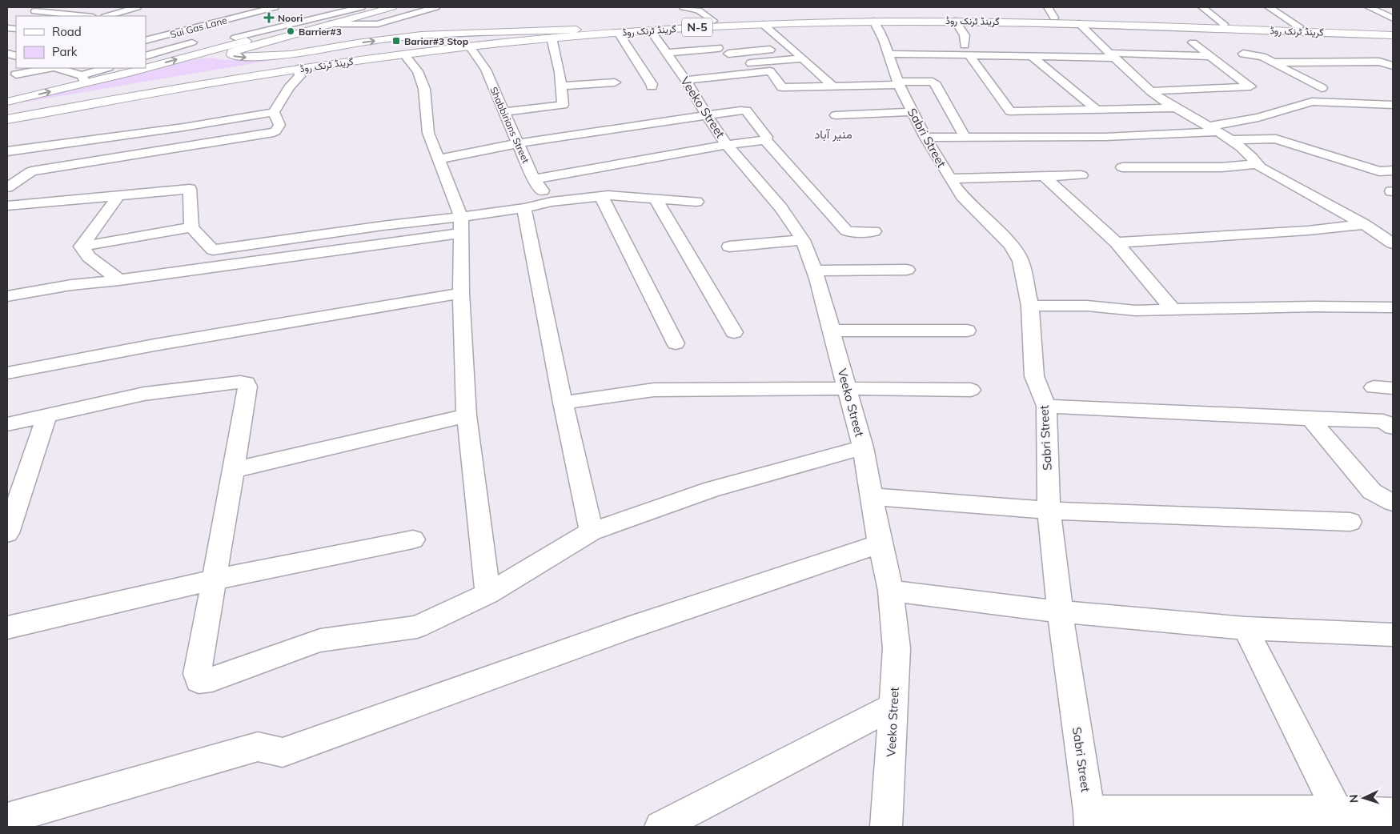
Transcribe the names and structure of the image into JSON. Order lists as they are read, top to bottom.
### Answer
{
  "streets": {
    "main road": ["گرینڈ ٹرنک روڈ", "N-5"],
    "street": [
      "Sui Gas Lane",
      "Veeko Street",
      "Shabbirians Street",
      "Sabri Street"
    ]
  },
  "crossings": [
    ["گرینڈ ٹرنک روڈ", "Veeko Street"],
    ["گرینڈ ٹرنک روڈ", "Shabbirians Street"],
    ["گرینڈ ٹرنک روڈ", "Sabri Street"]
  ],
  "districts": ["منیر آباد"],
  "places": {
    "health": ["Noori"],
    "other": ["Barrier#3"],
    "transit": ["Bariar#3 Stop"]
  },
  "legend": ["Road", "Park"],
  "north": "left"
}
